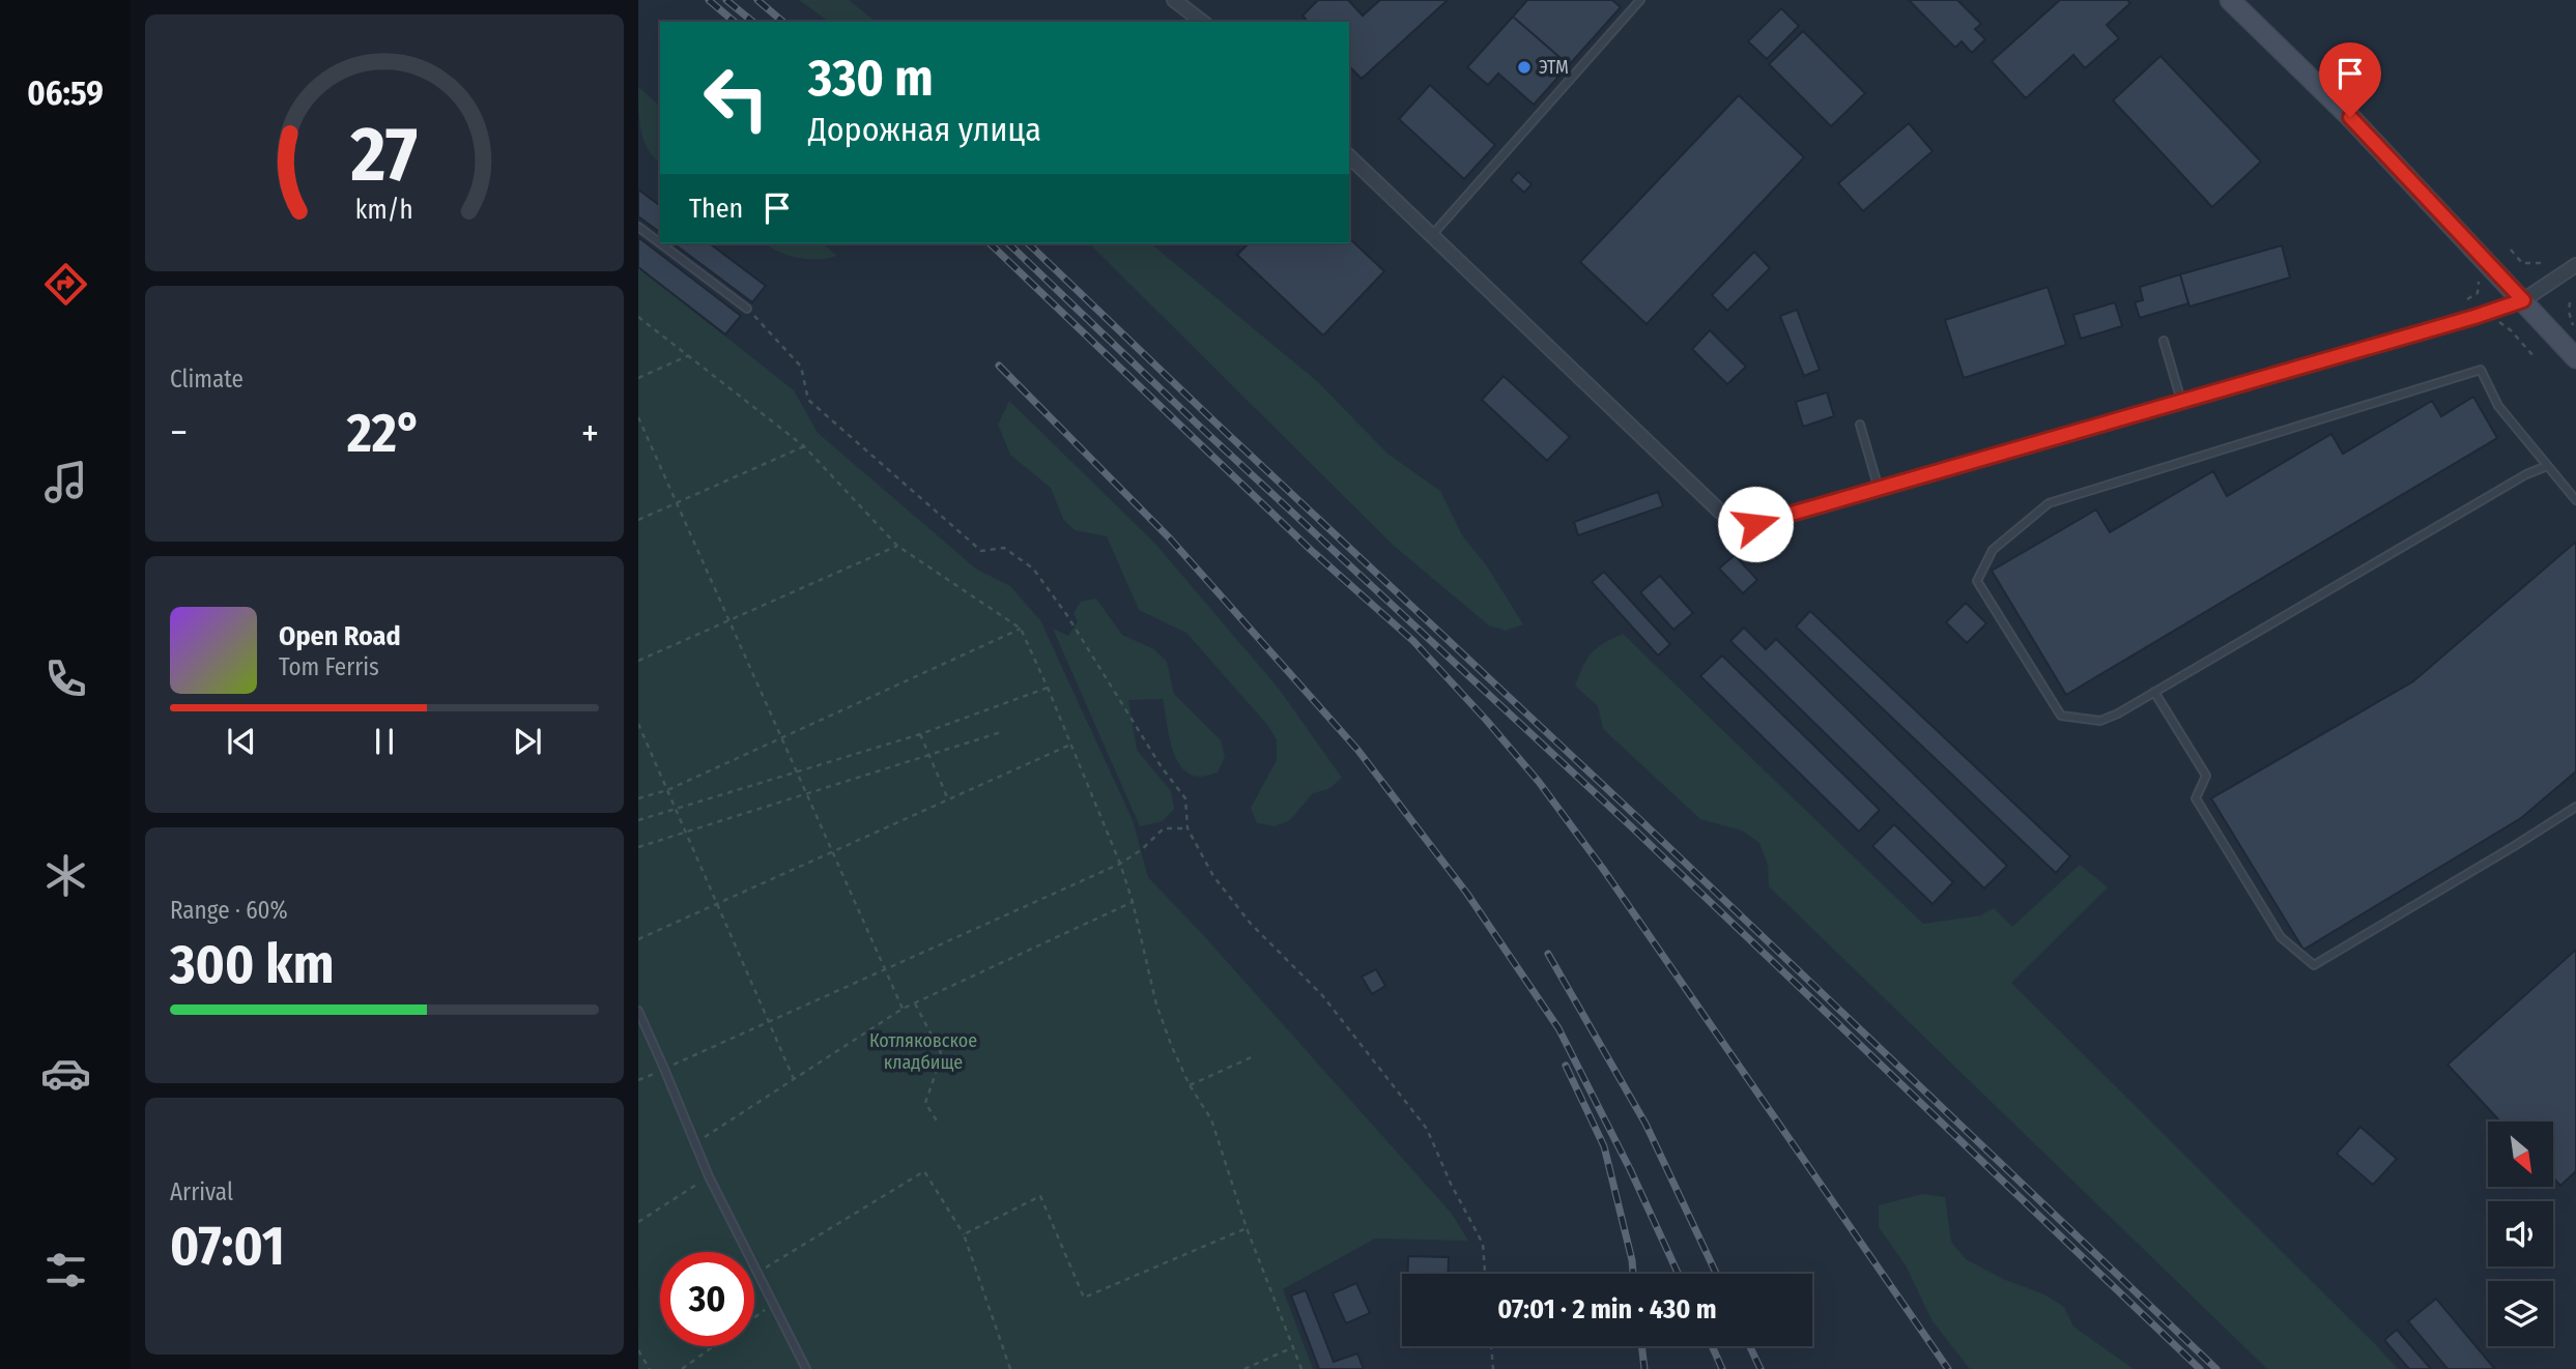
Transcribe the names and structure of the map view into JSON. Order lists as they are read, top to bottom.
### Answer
{
  "parks": ["Котляковское кладбище"],
  "places": ["ЭТМ"],
  "north": "bottom right",
  "page": {
    "tabs": "06:59",
    "turn": ["330 m", "Дорожная улица"],
    "then": "Then",
    "tile": [
      "Climate",
      ["Range · 60%", "300 km"],
      ["Arrival", "07:01"]
    ],
    "heat": ["−", "22°", "+"],
    "song": ["Open Road", "Tom Ferris"],
    "limit": "30",
    "trip": "07:01 · 2 min · 430 m",
    "gauge": ["27", "km/h"]
  }
}
